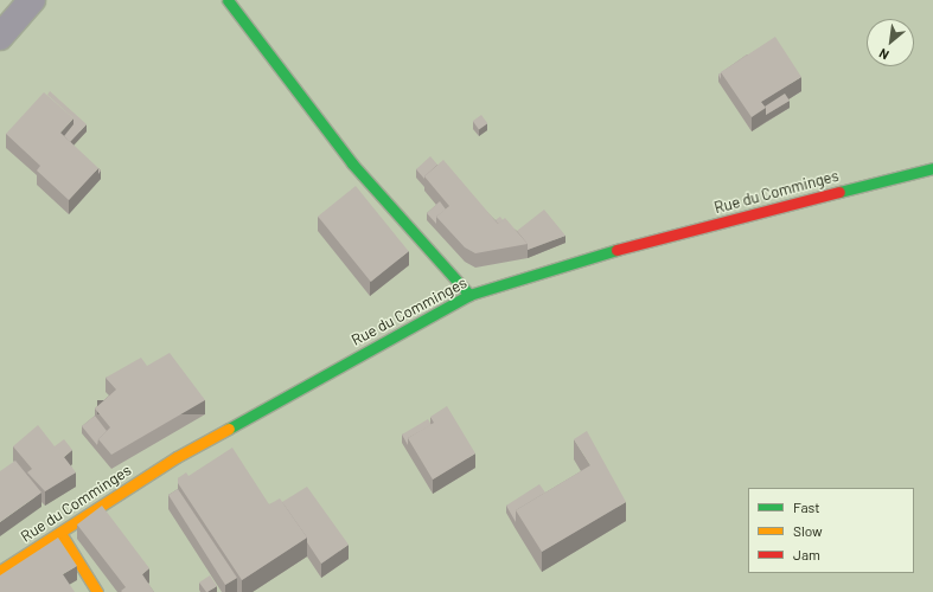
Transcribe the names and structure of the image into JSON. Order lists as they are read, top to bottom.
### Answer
{
  "streets": {
    "street": ["Rue du Comminges"]
  },
  "legend": ["Fast", "Slow", "Jam"],
  "north": "bottom left"
}
